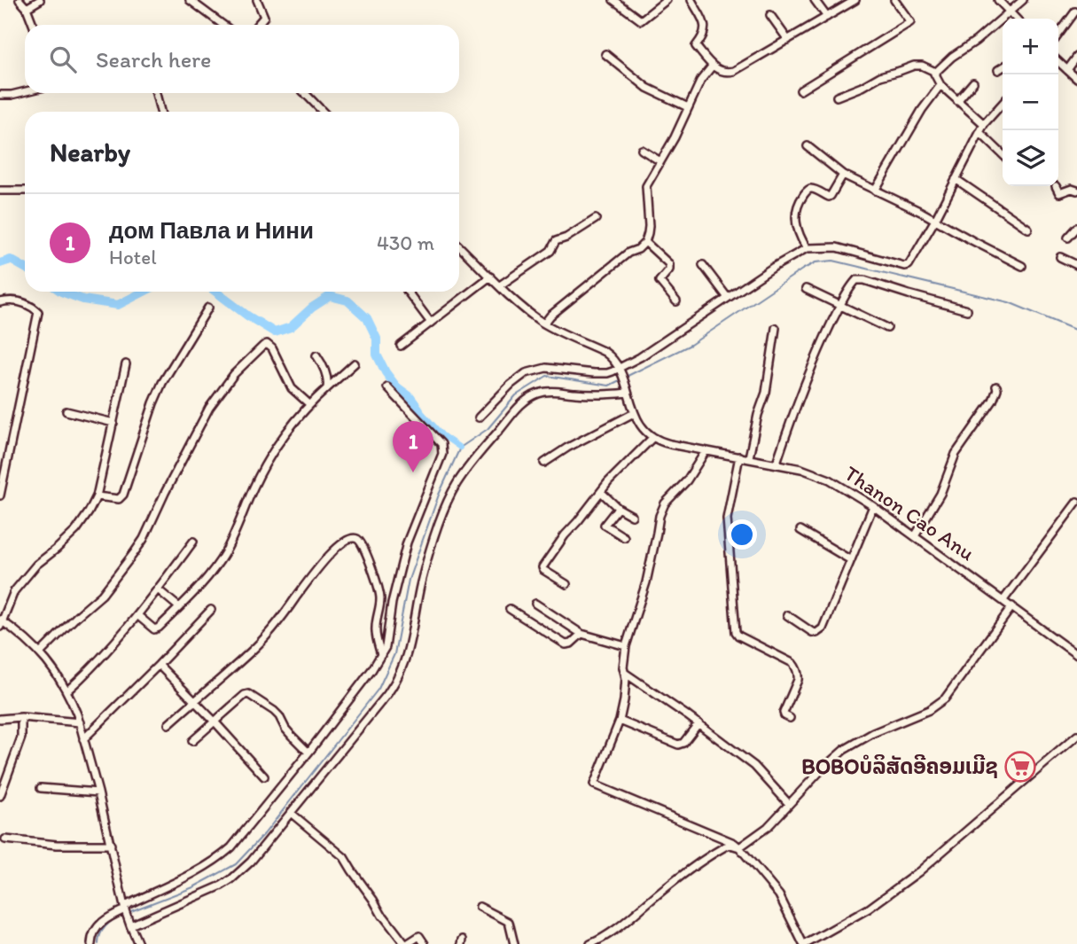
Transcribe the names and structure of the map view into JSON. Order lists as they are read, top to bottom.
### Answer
{
  "streets": {
    "street": ["Thanon Cao Anu"]
  },
  "places": {
    "supermarket": ["BOBOບໍລິສັດອີຄອມເມີຊ"]
  },
  "page": {
    "map_buttons": ["+", "−"],
    "search": "Search here",
    "heading": "Nearby",
    "list": [
      {
        "mark": "1",
        "name": "дом Павла и Нини",
        "note": "Hotel",
        "value": "430 m"
      }
    ],
    "pins": "1"
  }
}
